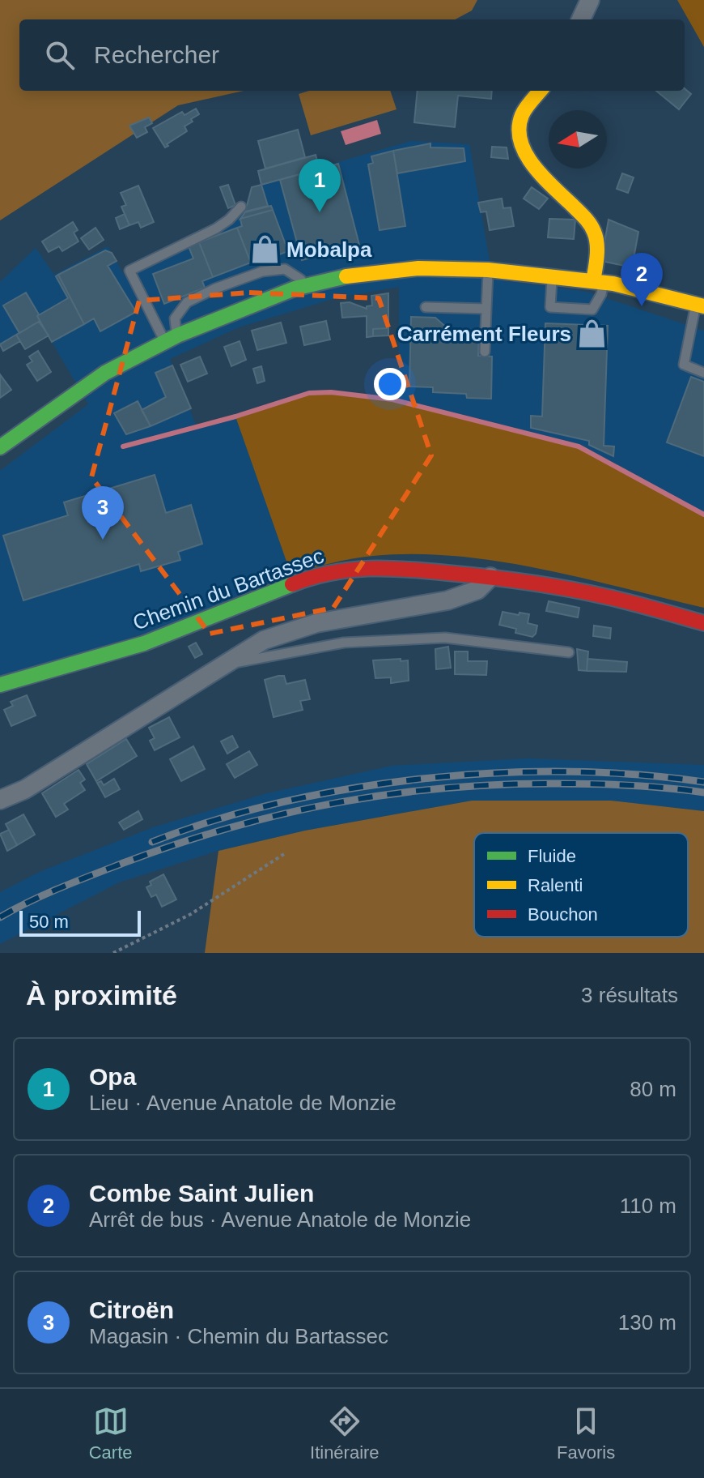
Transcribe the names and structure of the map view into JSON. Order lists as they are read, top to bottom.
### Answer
{
  "streets": {
    "street": ["Chemin du Bartassec"]
  },
  "places": {
    "shop": ["Mobalpa", "Carrément Fleurs"]
  },
  "legend": ["Fluide", "Ralenti", "Bouchon"],
  "scale_bar": "50 m",
  "north": "left",
  "page": {
    "search": "Rechercher",
    "pins": ["1", "2", "3"],
    "scale": "50 m",
    "heading": ["À proximité", "3 résultats"],
    "list": [
      {
        "mark": "1",
        "name": "Opa",
        "note": "Lieu · Avenue Anatole de Monzie",
        "value": "80 m"
      },
      {
        "mark": "2",
        "name": "Combe Saint Julien",
        "note": "Arrêt de bus · Avenue Anatole de Monzie",
        "value": "110 m"
      },
      {
        "mark": "3",
        "name": "Citroën",
        "note": "Magasin · Chemin du Bartassec",
        "value": "130 m"
      }
    ],
    "nav": ["Carte", "Itinéraire", "Favoris"]
  }
}
